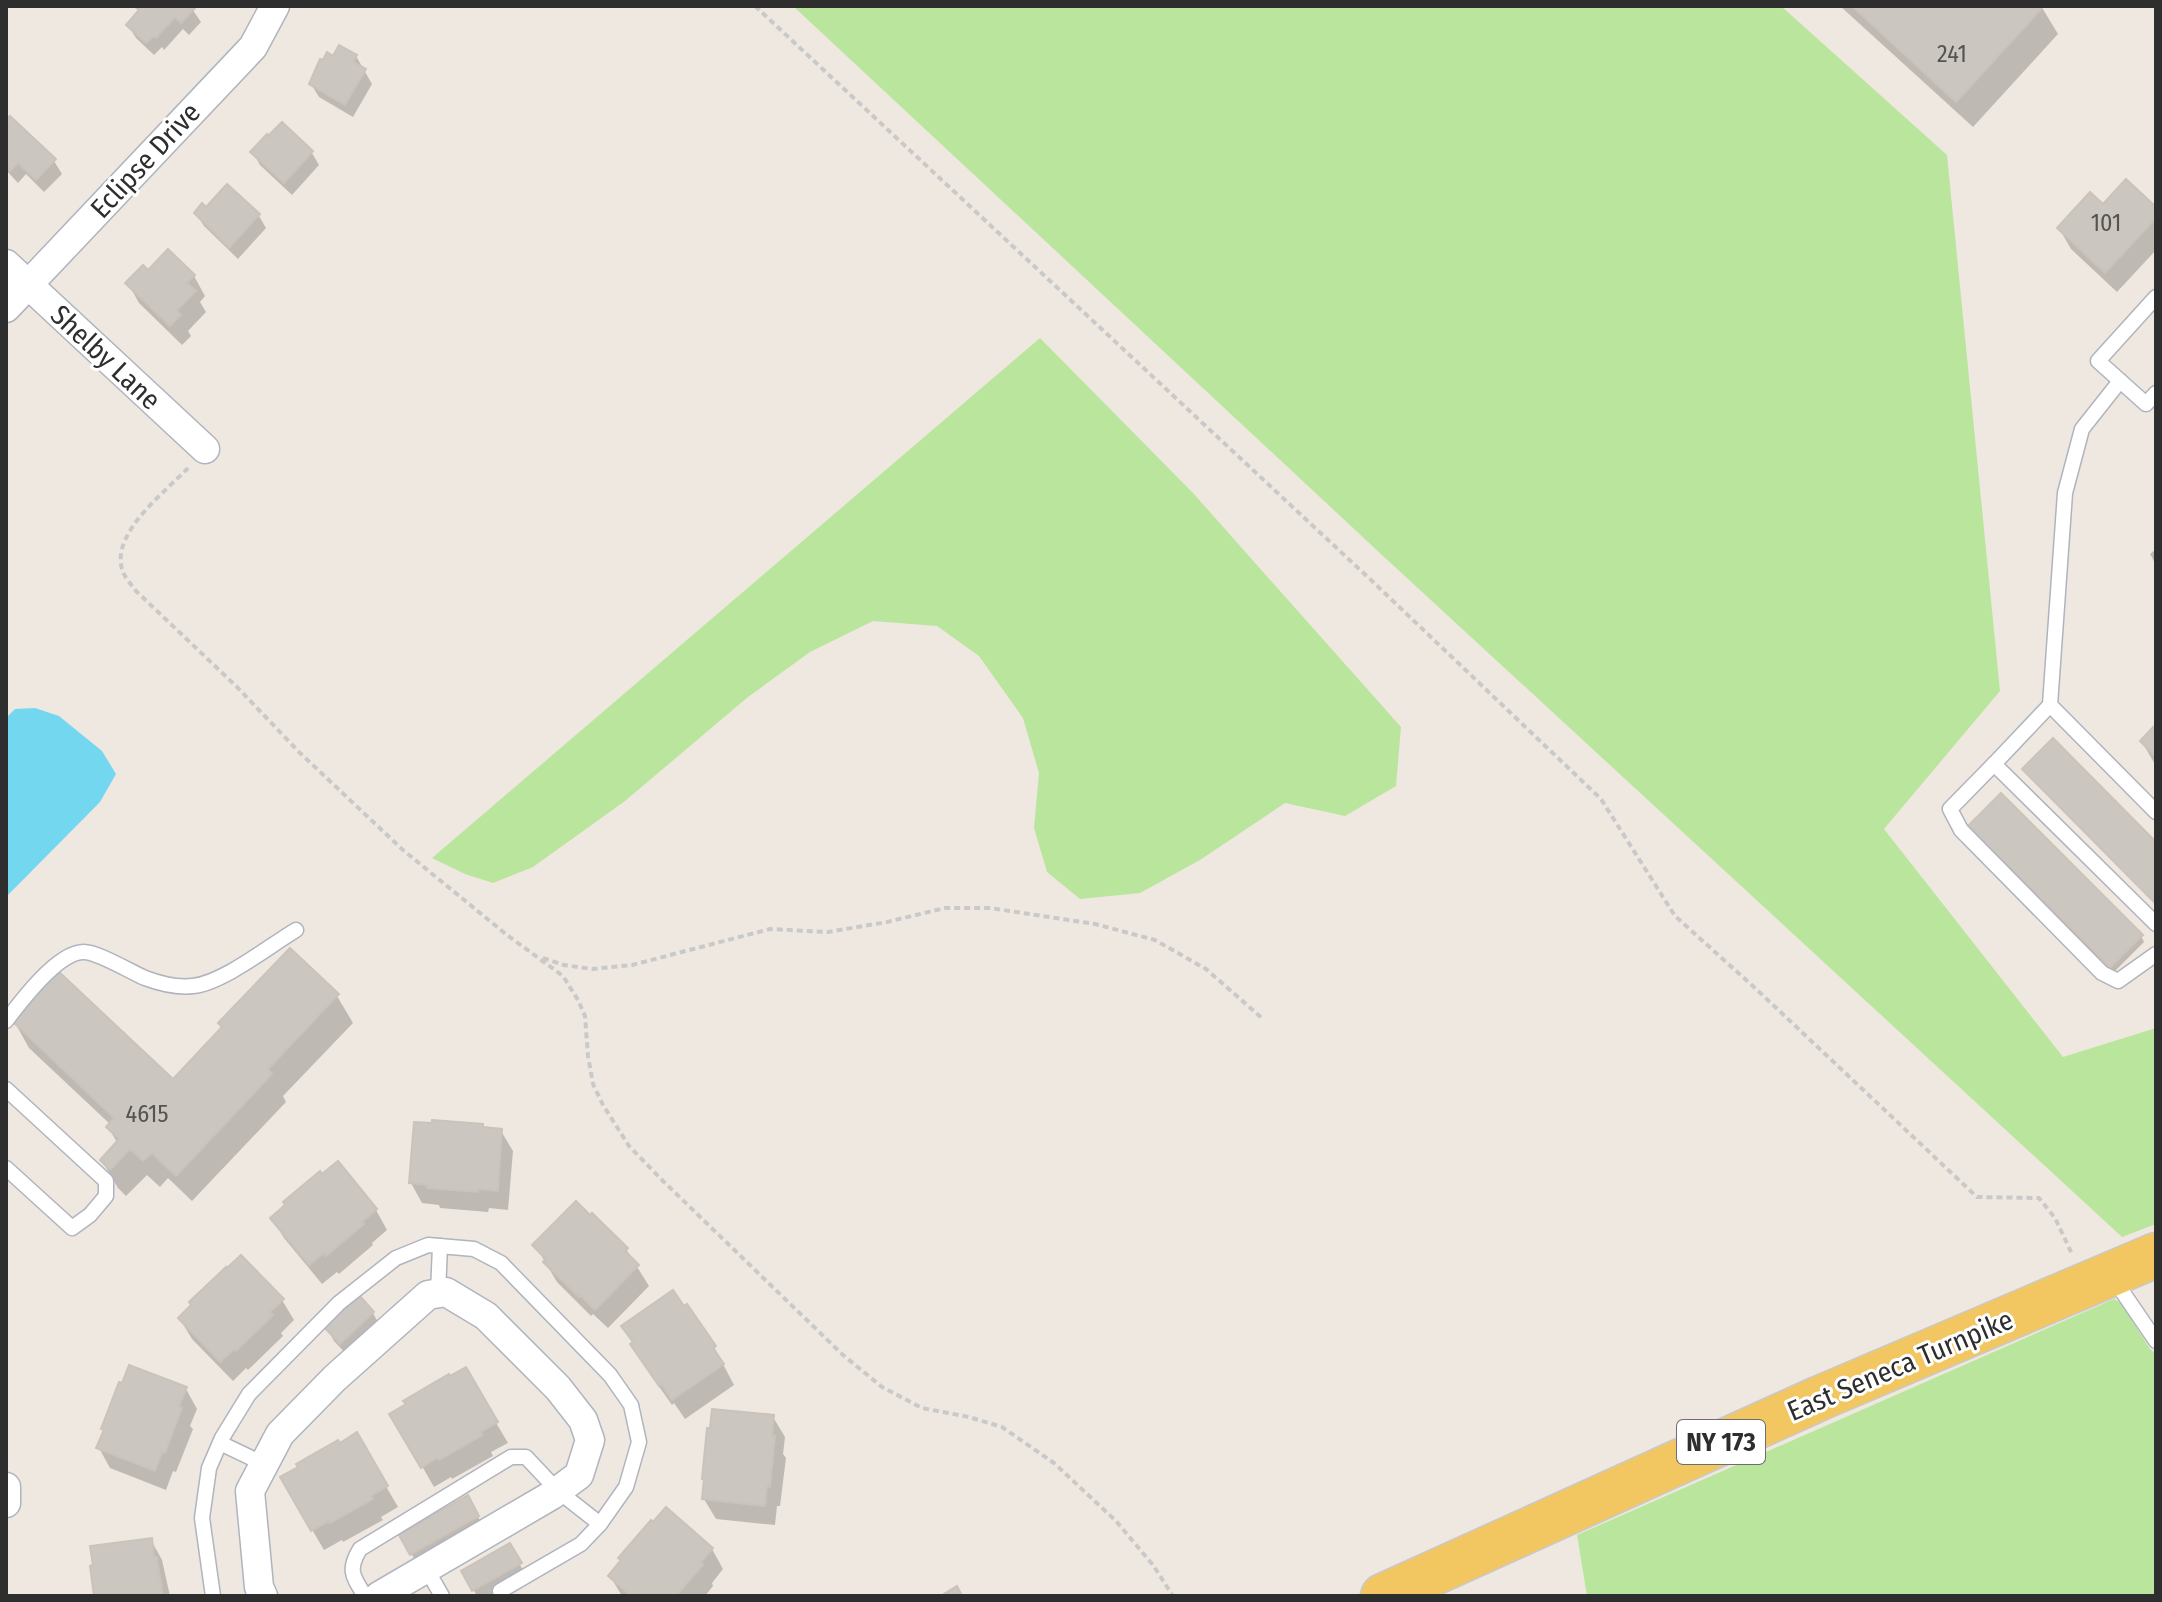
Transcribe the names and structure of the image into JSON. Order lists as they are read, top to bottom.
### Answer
{
  "streets": {
    "main road": ["East Seneca Turnpike", "NY 173"],
    "street": ["Eclipse Drive", "Shelby Lane"]
  },
  "crossings": [
    ["Eclipse Drive", "Shelby Lane"]
  ],
  "house_numbers": ["241", "101", "4615"]
}
